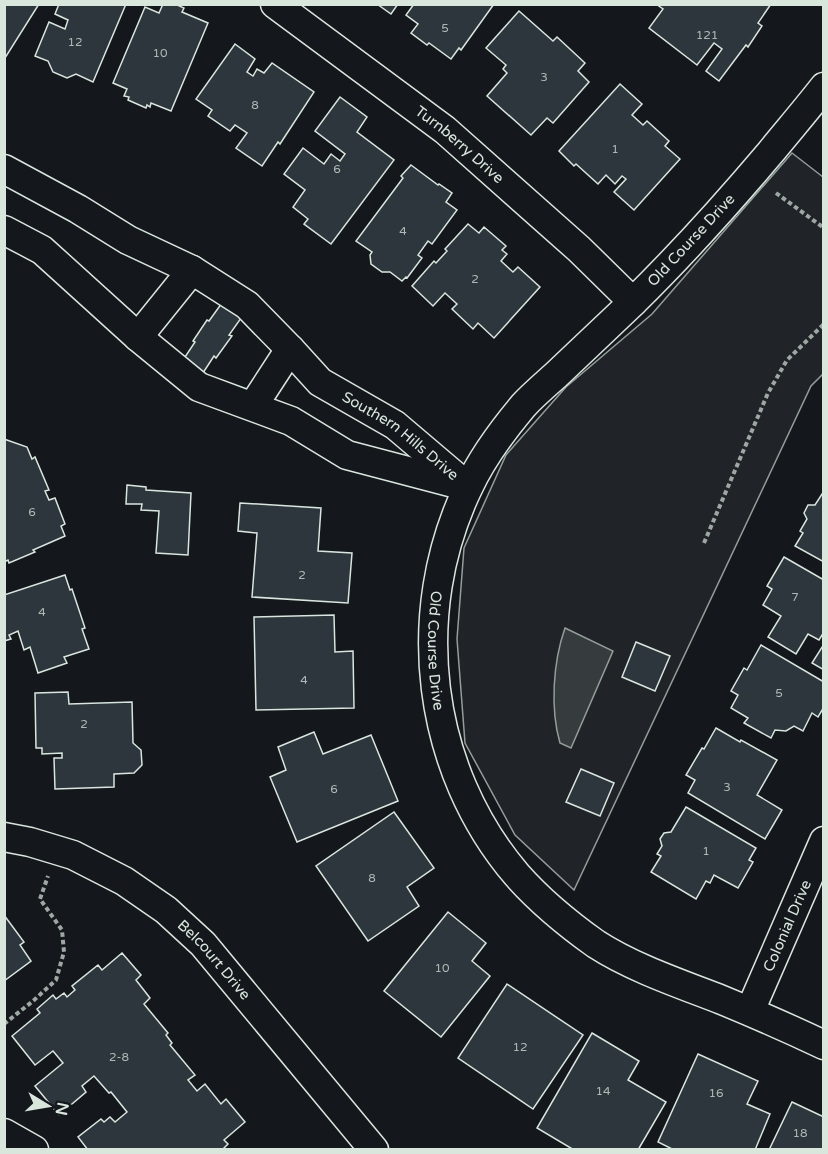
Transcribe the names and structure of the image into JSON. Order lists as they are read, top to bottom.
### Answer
{
  "streets": {
    "street": [
      "Turnberry Drive",
      "Old Course Drive",
      "Southern Hills Drive",
      "Colonial Drive",
      "Belcourt Drive"
    ]
  },
  "crossings": [
    ["Turnberry Drive", "Old Course Drive"],
    ["Old Course Drive", "Southern Hills Drive"],
    ["Old Course Drive", "Colonial Drive"]
  ],
  "house_numbers": [
    "5",
    "121",
    "12",
    "10",
    "3",
    "8",
    "1",
    "6",
    "4",
    "2",
    "6",
    "2",
    "7",
    "4",
    "4",
    "5",
    "2",
    "3",
    "6",
    "1",
    "8",
    "10",
    "12",
    "2-8",
    "14",
    "16",
    "18"
  ],
  "north": "right"
}
